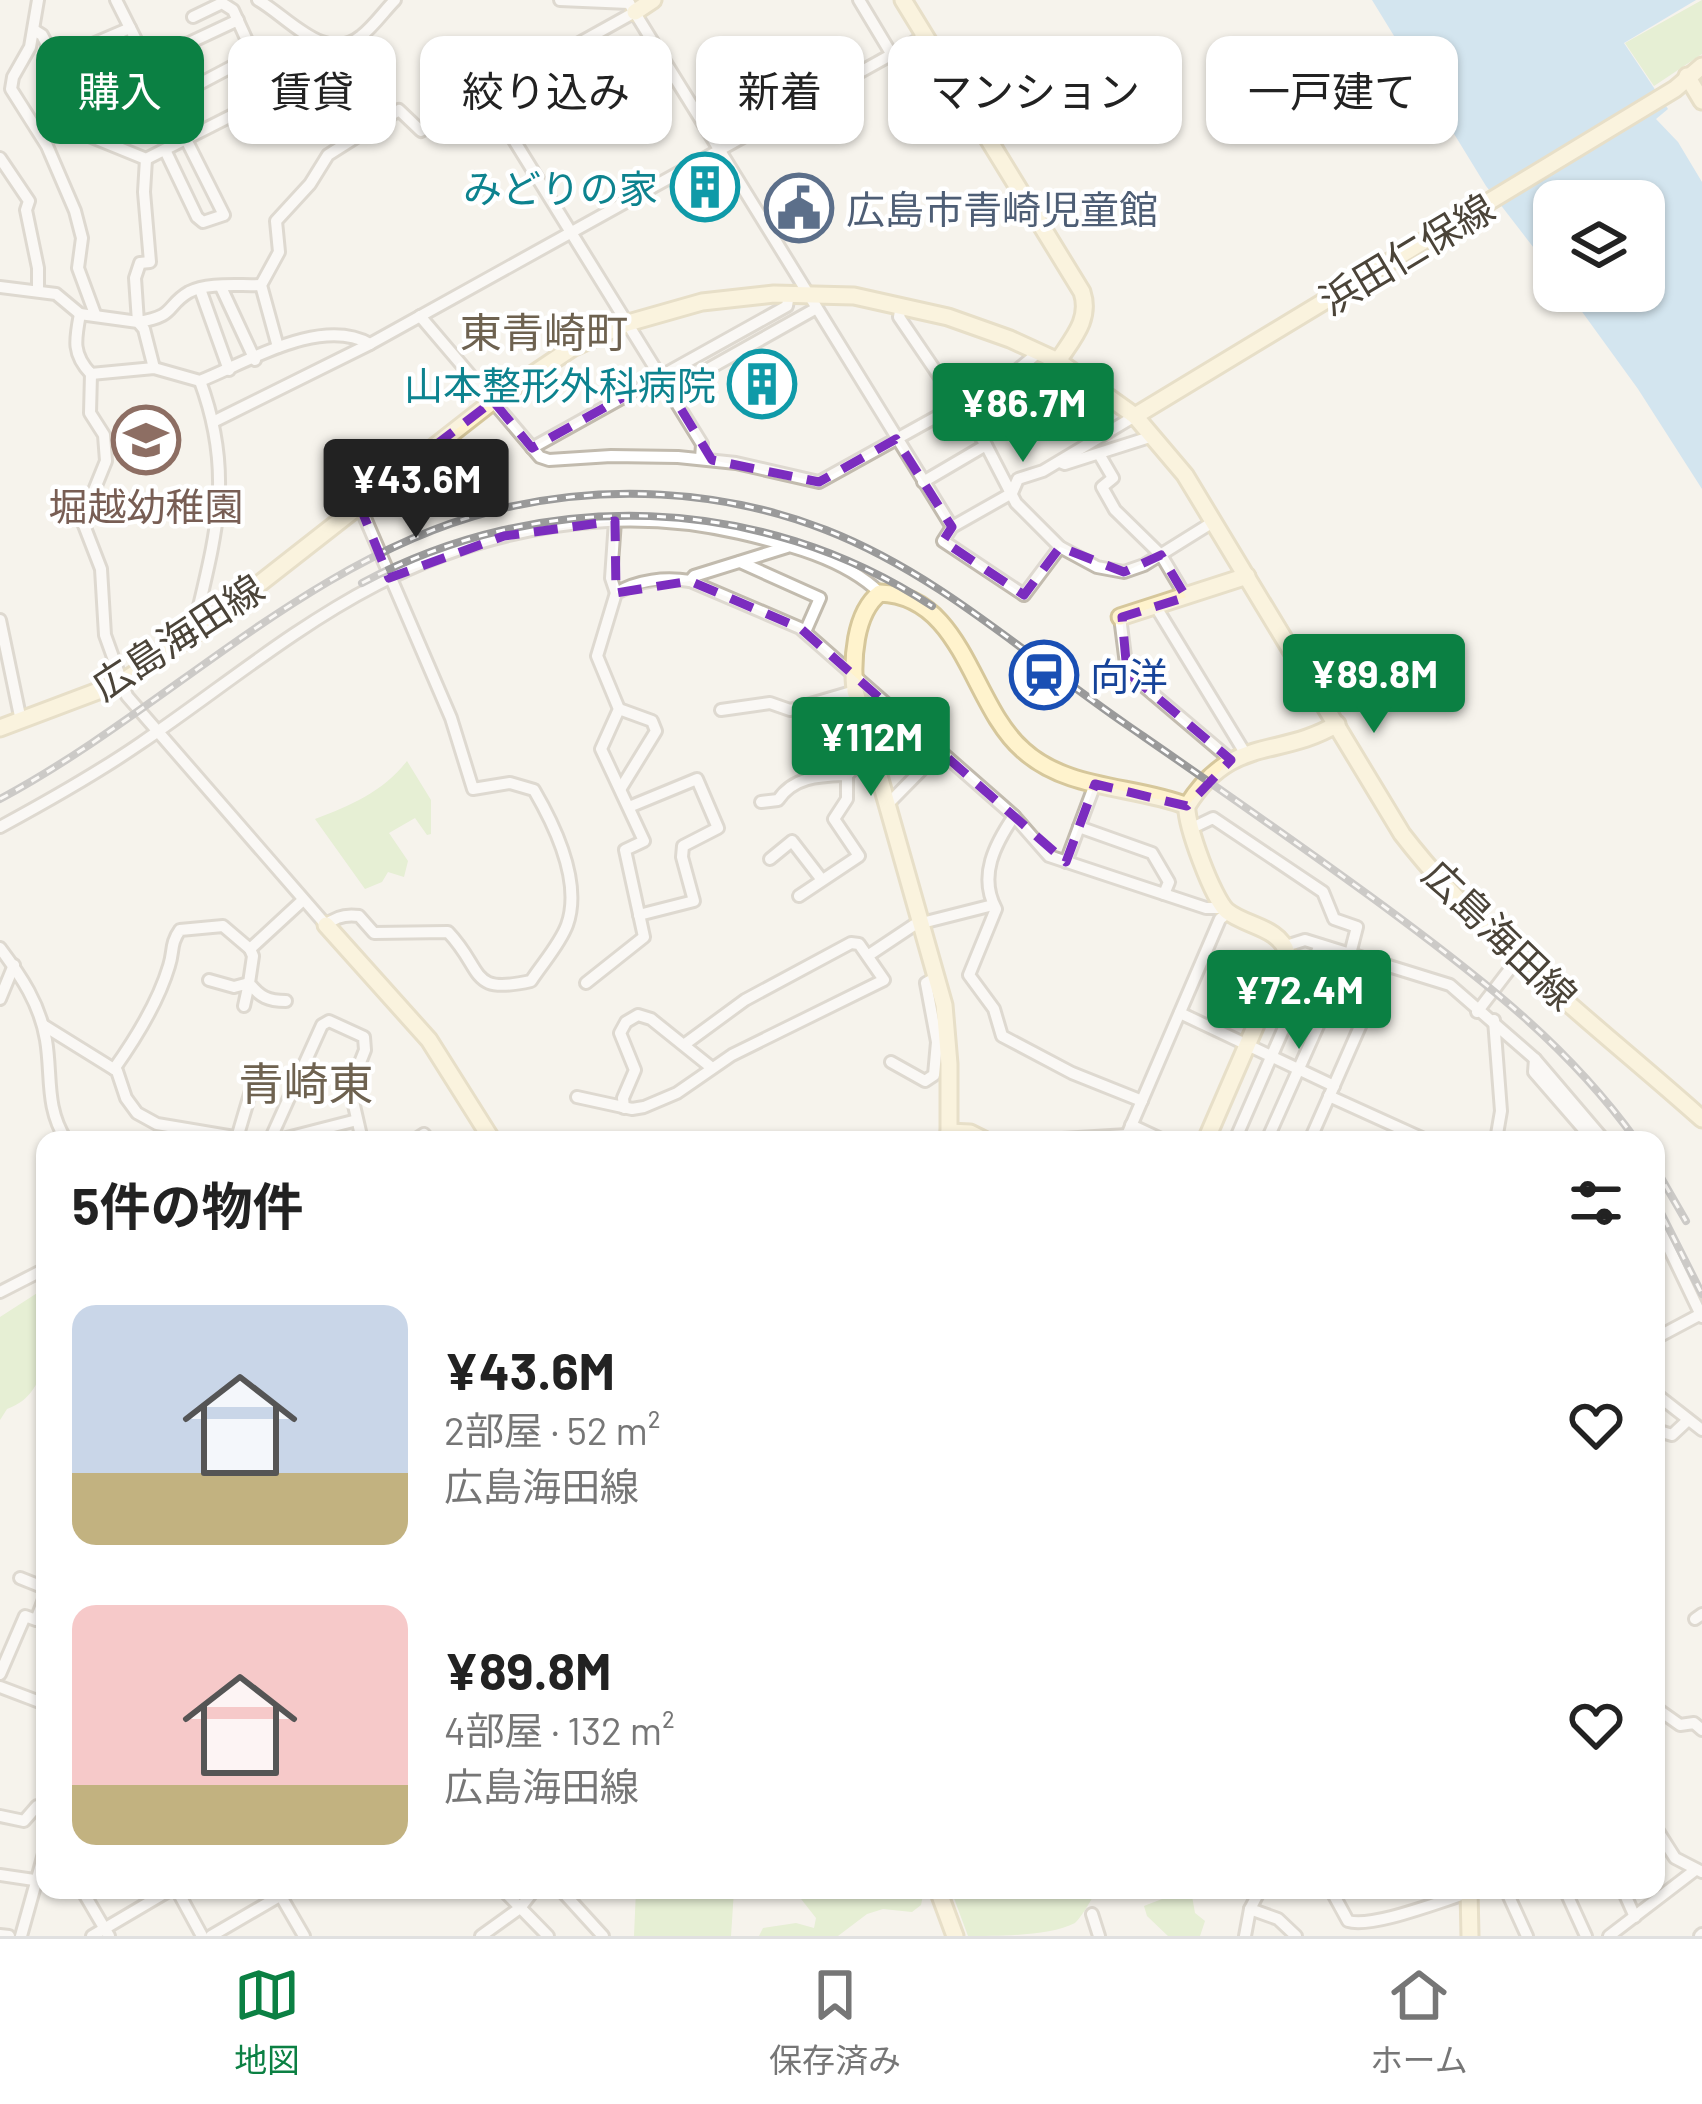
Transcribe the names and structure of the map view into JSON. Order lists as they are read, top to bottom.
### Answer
{
  "streets": {
    "main road": ["浜田仁保線", "広島海田線"]
  },
  "crossings": [
    ["浜田仁保線", "広島海田線"]
  ],
  "districts": ["東青崎町", "青崎東"],
  "places": {
    "building": ["みどりの家", "山本整形外科病院"],
    "public building": ["広島市青崎児童館"],
    "school or university": ["堀越幼稚園"],
    "station": ["向洋"]
  },
  "page": {
    "chip": [
      "購入",
      "賃貸",
      "絞り込み",
      "新着",
      "マンション",
      "一戸建て"
    ],
    "price": [
      "¥86.7M",
      "¥43.6M",
      "¥89.8M",
      "¥112M",
      "¥72.4M"
    ],
    "heading": "5件の物件",
    "list": [
      {
        "name": "¥43.6M",
        "note": "2部屋 · 52 m² · 広島海田線"
      },
      {
        "name": "¥89.8M",
        "note": "4部屋 · 132 m² · 広島海田線"
      }
    ],
    "tabs": ["地図", "保存済み", "ホーム"]
  }
}
